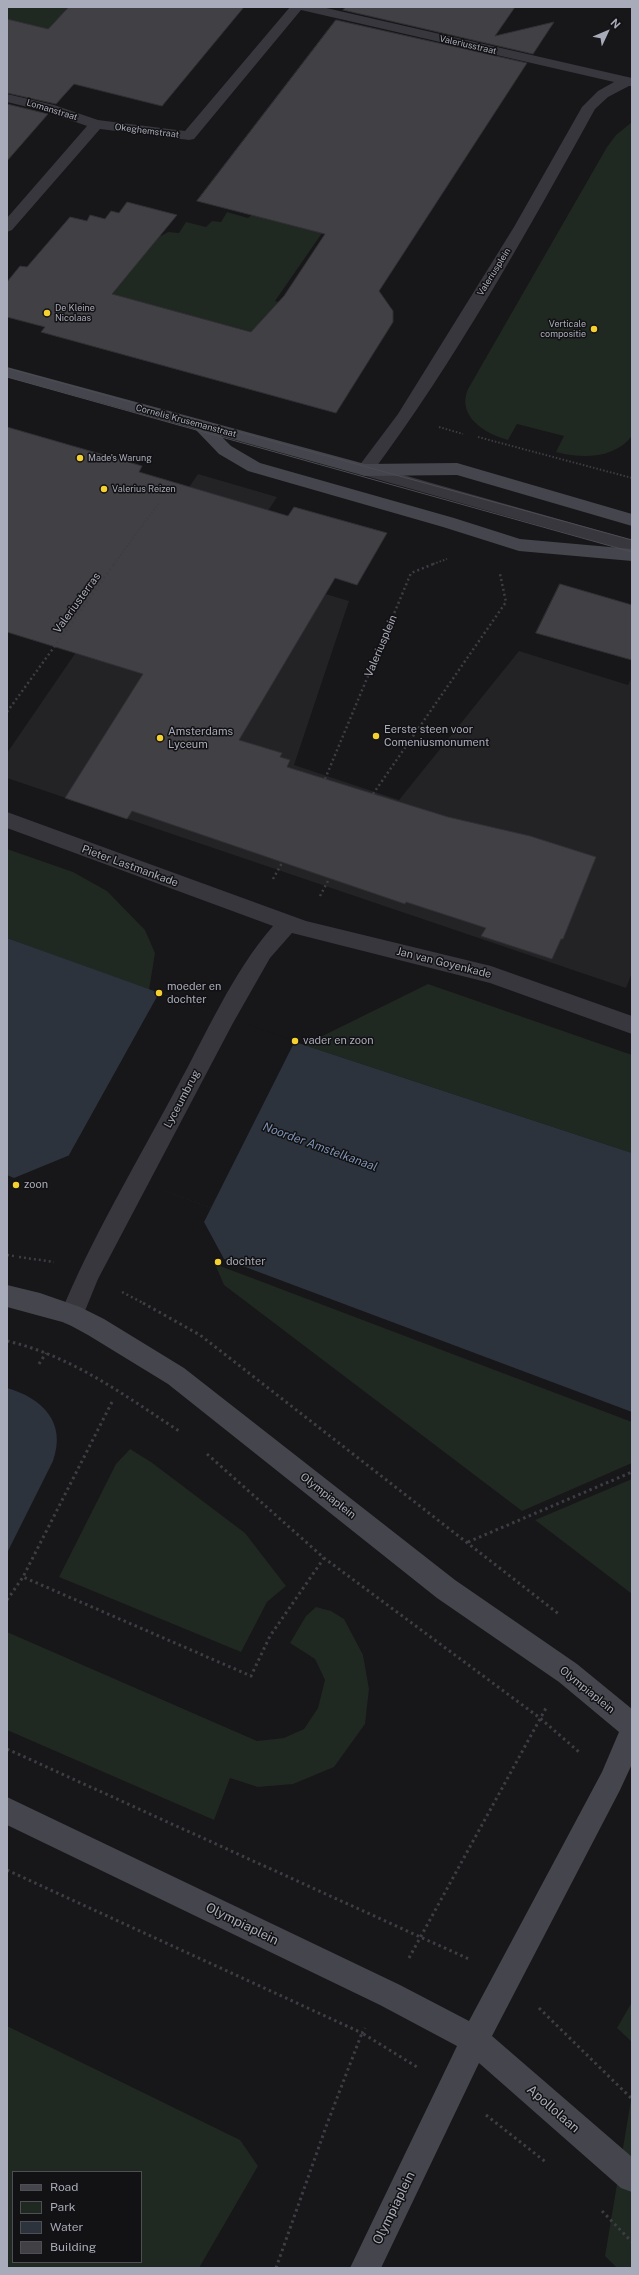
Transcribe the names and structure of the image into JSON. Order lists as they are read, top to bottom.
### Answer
{
  "streets": {
    "street": [
      "Valeriusstraat",
      "Lomanstraat",
      "Okeghemstraat",
      "Valeriusplein",
      "Cornelis Krusemanstraat",
      "Pieter Lastmankade",
      "Jan van Goyenkade",
      "Lyceumbrug",
      "Olympiaplein",
      "Apollolaan"
    ],
    "path": ["Valeriusterras"]
  },
  "crossings": [
    ["Valeriusstraat", "Valeriusplein"],
    ["Lomanstraat", "Okeghemstraat"],
    ["Valeriusplein", "Cornelis Krusemanstraat"],
    ["Pieter Lastmankade", "Jan van Goyenkade"],
    ["Jan van Goyenkade", "Lyceumbrug"],
    ["Lyceumbrug", "Olympiaplein"],
    ["Olympiaplein", "Apollolaan"]
  ],
  "water": ["Noorder Amstelkanaal"],
  "places": [
    "De Kleine Nicolaas",
    "Verticale compositie",
    "Made's Warung",
    "Valerius Reizen",
    "Eerste steen voor Comeniusmonument",
    "Amsterdams Lyceum",
    "moeder en dochter",
    "vader en zoon",
    "zoon",
    "dochter"
  ],
  "legend": [
    "Road",
    "Park",
    "Water",
    "Building"
  ],
  "north": "top right"
}
